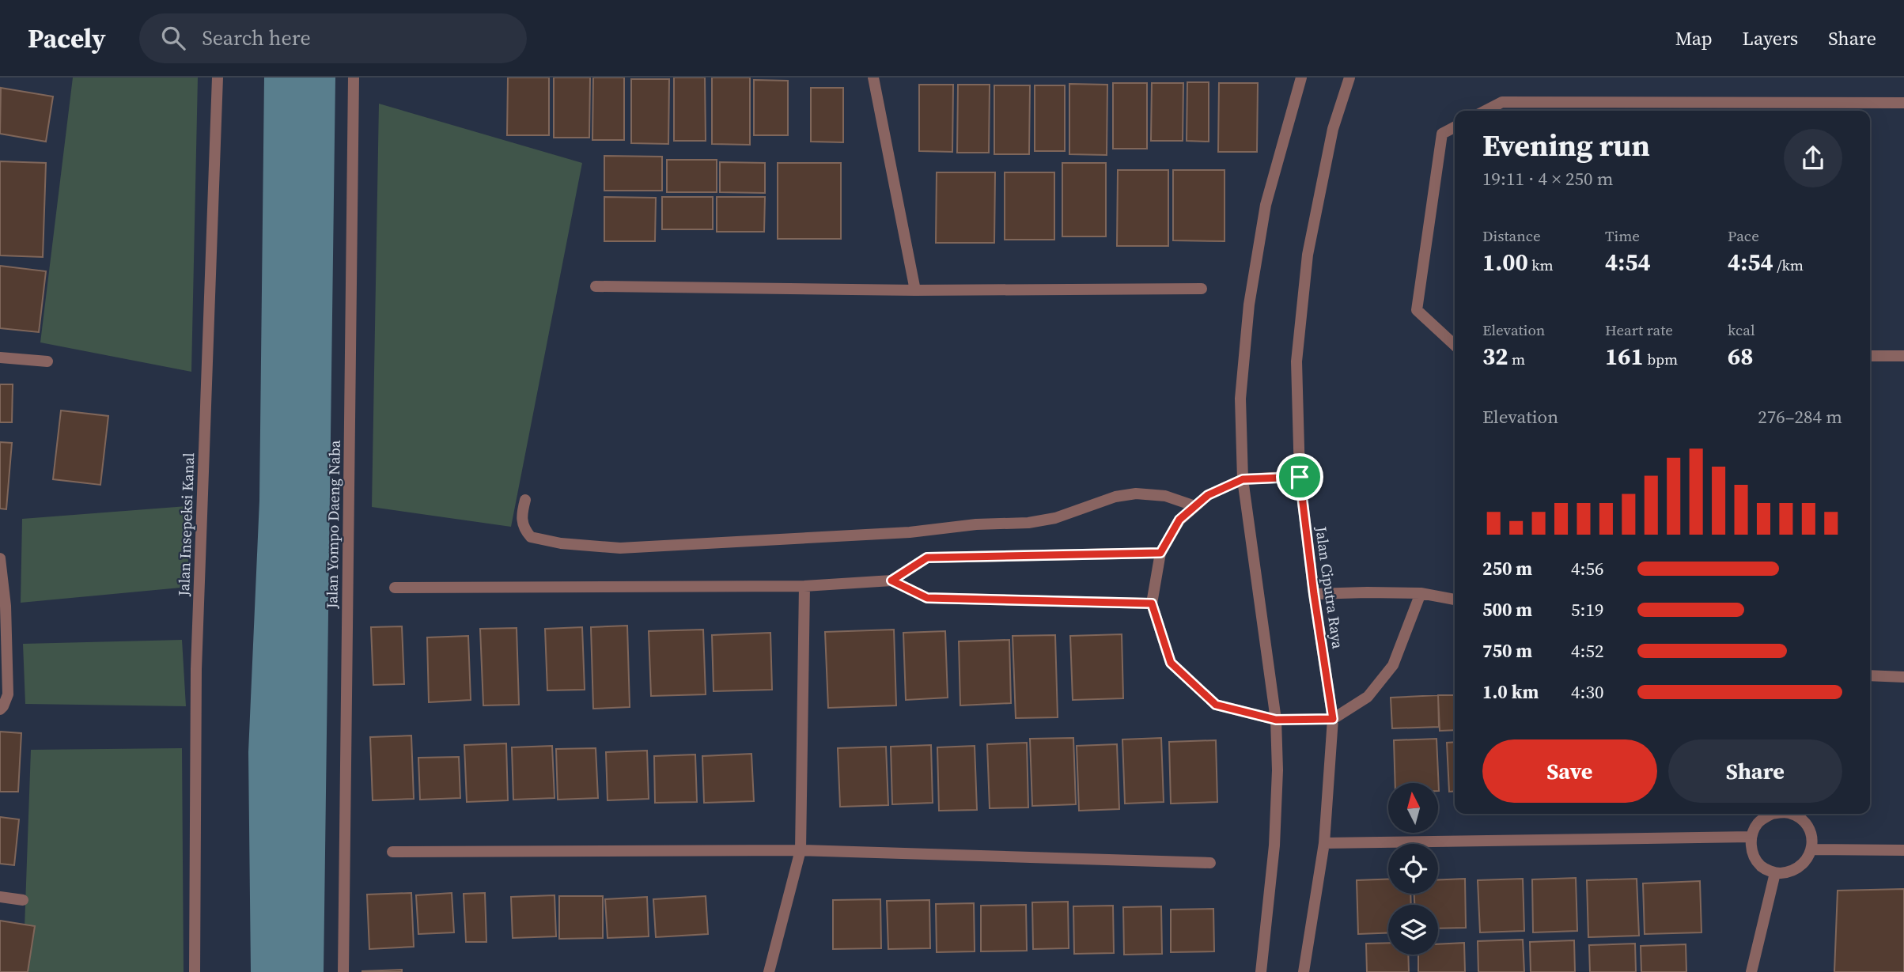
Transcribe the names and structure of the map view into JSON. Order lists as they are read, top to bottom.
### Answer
{
  "streets": {
    "street": ["Jalan Insepeksi Kanal", "Jalan Yompo Daeng Naba", "Jalan Ciputra Raya"]
  },
  "north": "top",
  "page": {
    "header": "Pacely",
    "search": "Search here",
    "nav": ["Map", "Layers", "Share"],
    "heading": ["Evening run", "19:11 · 4 × 250 m"],
    "stats": [
      ["Distance", "1.00 km"],
      ["Time", "4:54"],
      ["Pace", "4:54 /km"],
      ["Elevation", "32 m"],
      ["Heart rate", "161 bpm"],
      ["kcal", "68"]
    ],
    "chart": ["Elevation", "276–284 m"],
    "list": [
      {
        "name": "250 m",
        "note": "4:56"
      },
      {
        "name": "500 m",
        "note": "5:19"
      },
      {
        "name": "750 m",
        "note": "4:52"
      },
      {
        "name": "1.0 km",
        "note": "4:30"
      }
    ],
    "buttons": ["Save", "Share"]
  }
}
